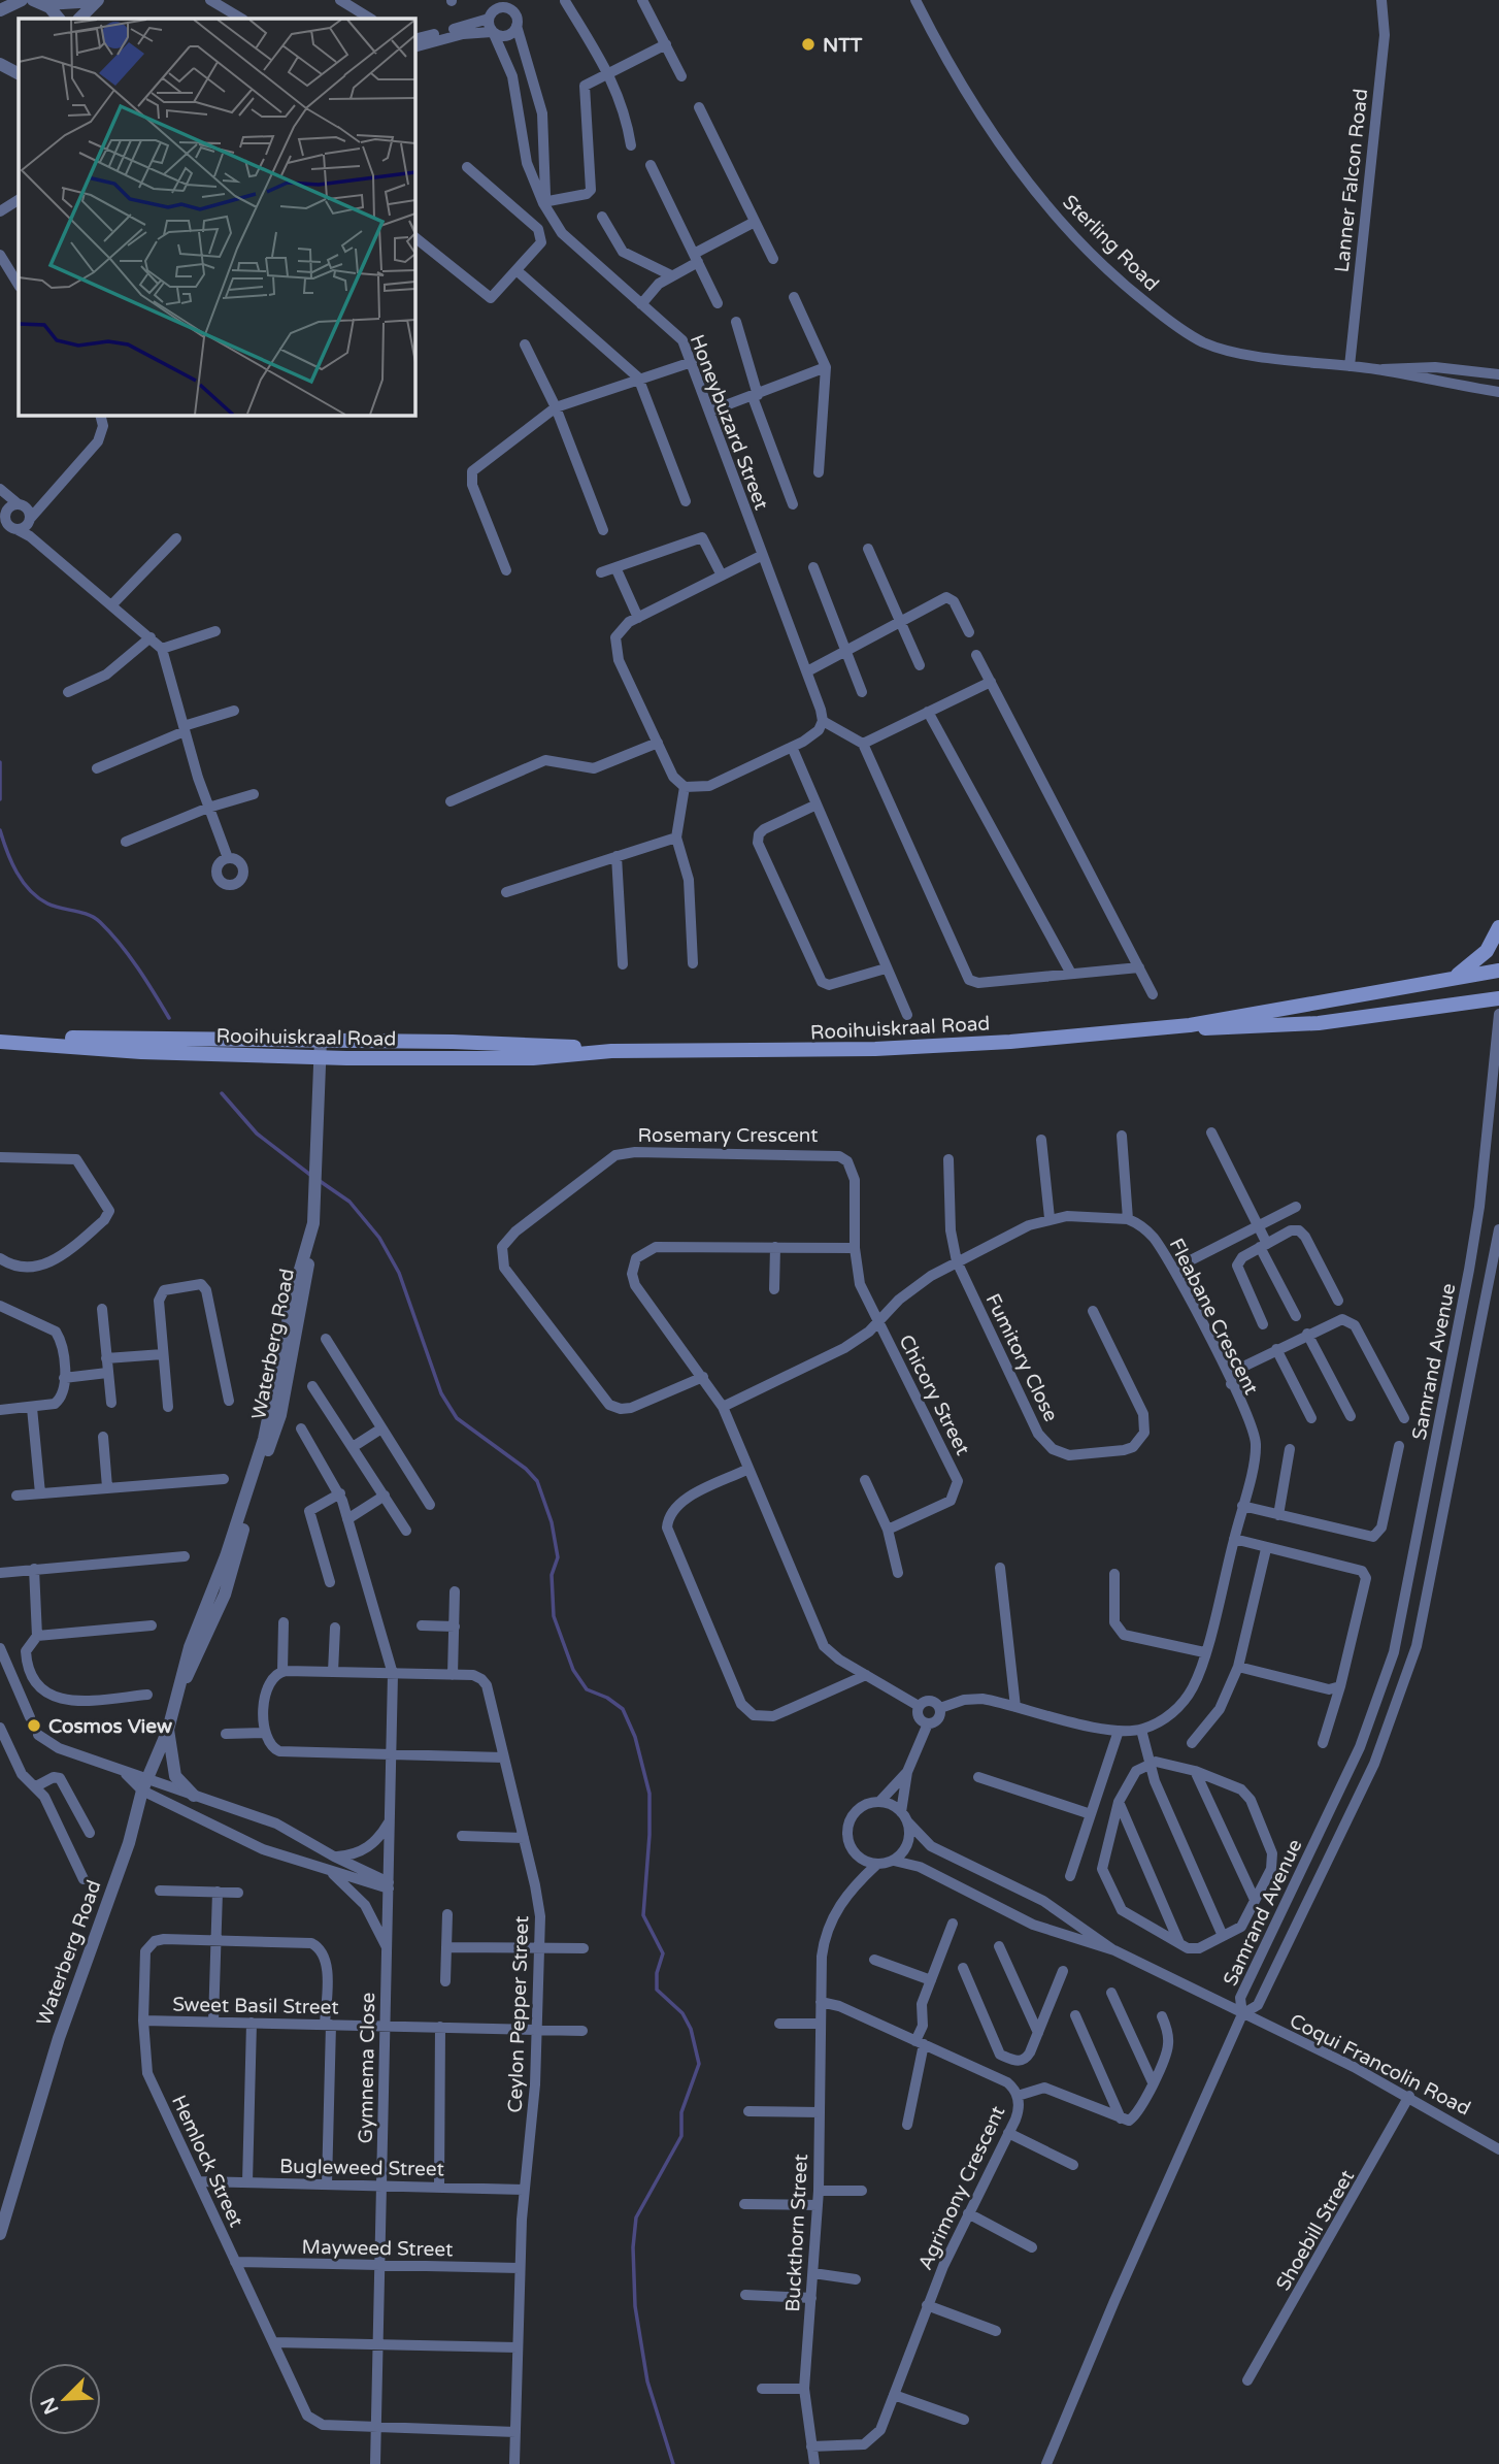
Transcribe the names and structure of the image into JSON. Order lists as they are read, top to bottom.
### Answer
{
  "streets": {
    "main road": ["Rooihuiskraal Road"],
    "street": [
      "Lanner Falcon Road",
      "Sterling Road",
      "Honeybuzard Street",
      "Rosemary Crescent",
      "Fleabane Crescent",
      "Waterberg Road",
      "Fumitory Close",
      "Samrand Avenue",
      "Chicory Street",
      "Sweet Basil Street",
      "Ceylon Pepper Street",
      "Coqui Francolin Road",
      "Gymnema Close",
      "Hemlock Street",
      "Bugleweed Street",
      "Agrimony Crescent",
      "Shoebill Street",
      "Buckthorn Street",
      "Mayweed Street"
    ]
  },
  "crossings": [
    ["Lanner Falcon Road", "Sterling Road"],
    ["Rooihuiskraal Road", "Waterberg Road"],
    ["Rosemary Crescent", "Chicory Street"],
    ["Samrand Avenue", "Coqui Francolin Road"],
    ["Sweet Basil Street", "Ceylon Pepper Street"],
    ["Sweet Basil Street", "Gymnema Close"],
    ["Sweet Basil Street", "Hemlock Street"],
    ["Ceylon Pepper Street", "Gymnema Close"],
    ["Ceylon Pepper Street", "Hemlock Street"],
    ["Ceylon Pepper Street", "Bugleweed Street"],
    ["Ceylon Pepper Street", "Mayweed Street"],
    ["Coqui Francolin Road", "Shoebill Street"],
    ["Gymnema Close", "Hemlock Street"],
    ["Gymnema Close", "Bugleweed Street"],
    ["Gymnema Close", "Mayweed Street"],
    ["Hemlock Street", "Bugleweed Street"],
    ["Hemlock Street", "Mayweed Street"],
    ["Agrimony Crescent", "Buckthorn Street"]
  ],
  "places": ["NTT", "Cosmos View"],
  "north": "bottom left"
}
